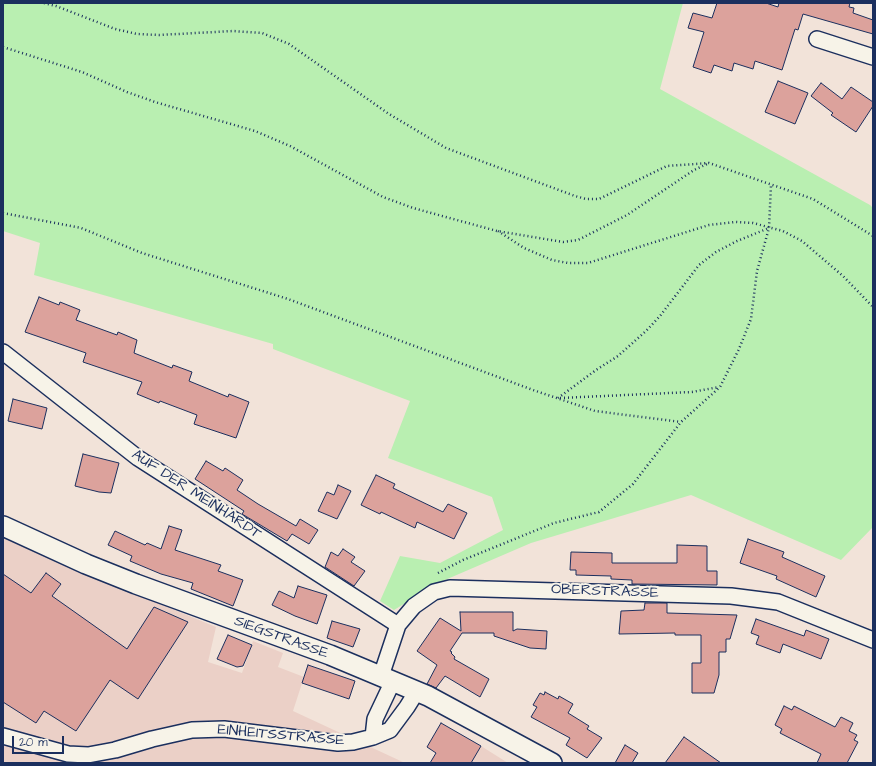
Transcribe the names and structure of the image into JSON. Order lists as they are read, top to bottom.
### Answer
{
  "streets": {
    "street": [
      "AUF DER MEINHARDT",
      "OBERSTRASSE",
      "SIEGSTRASSE",
      "EINHEITSSTRASSE"
    ]
  },
  "crossings": [
    ["AUF DER MEINHARDT", "OBERSTRASSE"],
    ["OBERSTRASSE", "SIEGSTRASSE"],
    ["SIEGSTRASSE", "EINHEITSSTRASSE"]
  ],
  "scale_bar": "20 m"
}
